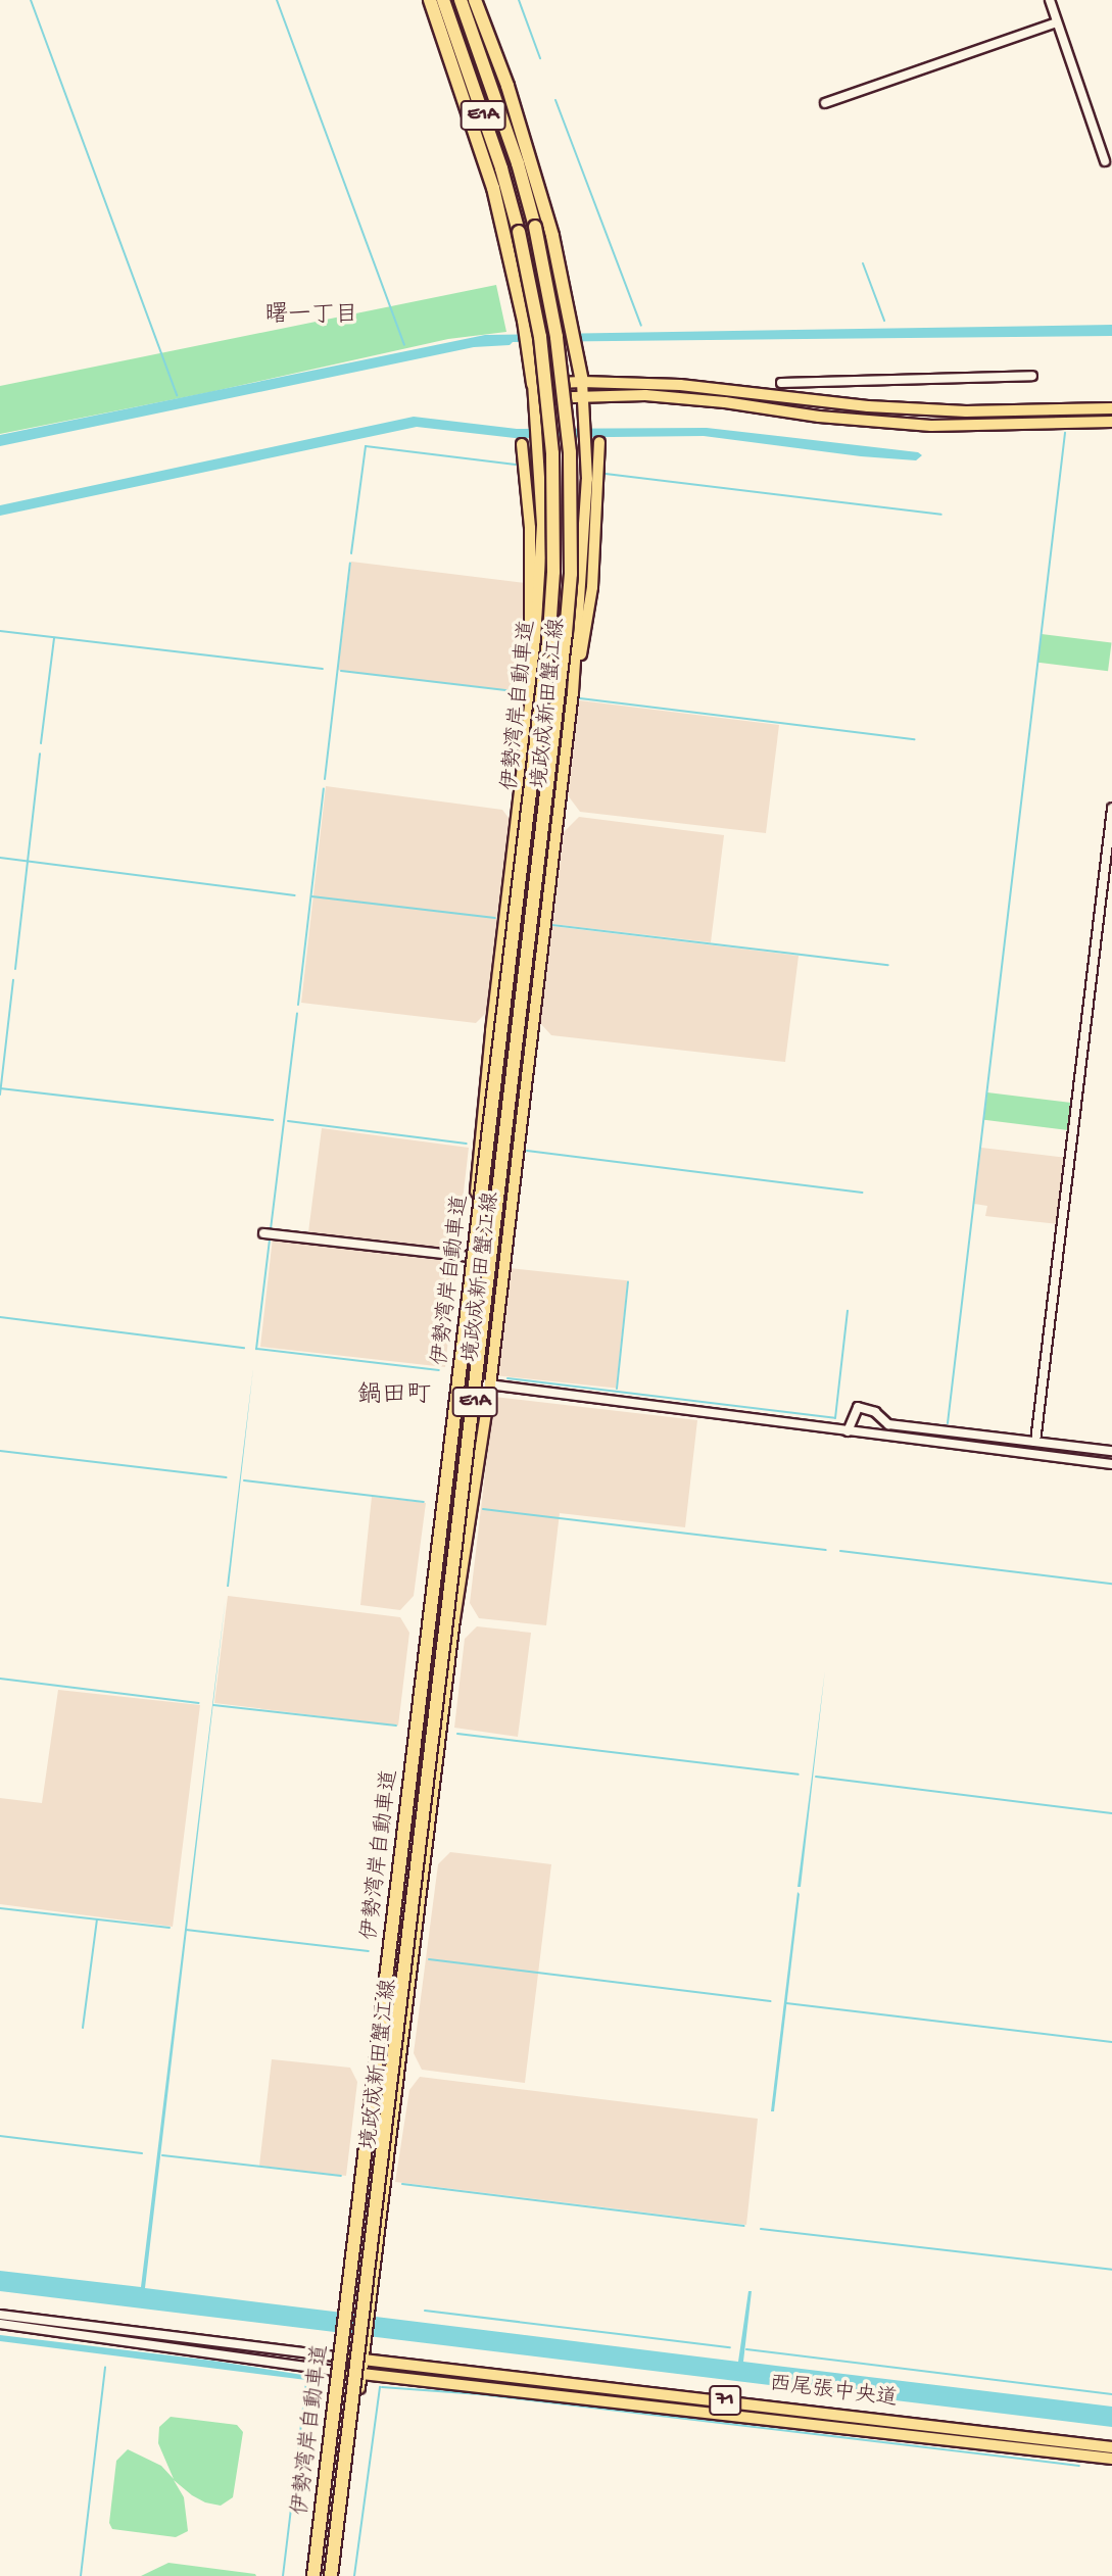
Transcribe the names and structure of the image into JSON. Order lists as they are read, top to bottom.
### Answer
{
  "streets": {
    "highway": ["E1A", "伊勢湾岸自動車道"],
    "main road": ["境政成新田蟹江線", "西尾張中央道", "71"]
  },
  "crossings": [
    ["境政成新田蟹江線", "伊勢湾岸自動車道"],
    ["境政成新田蟹江線", "西尾張中央道"],
    ["境政成新田蟹江線", "71"],
    ["西尾張中央道", "71"]
  ],
  "districts": ["曙一丁目", "鍋田町"]
}
